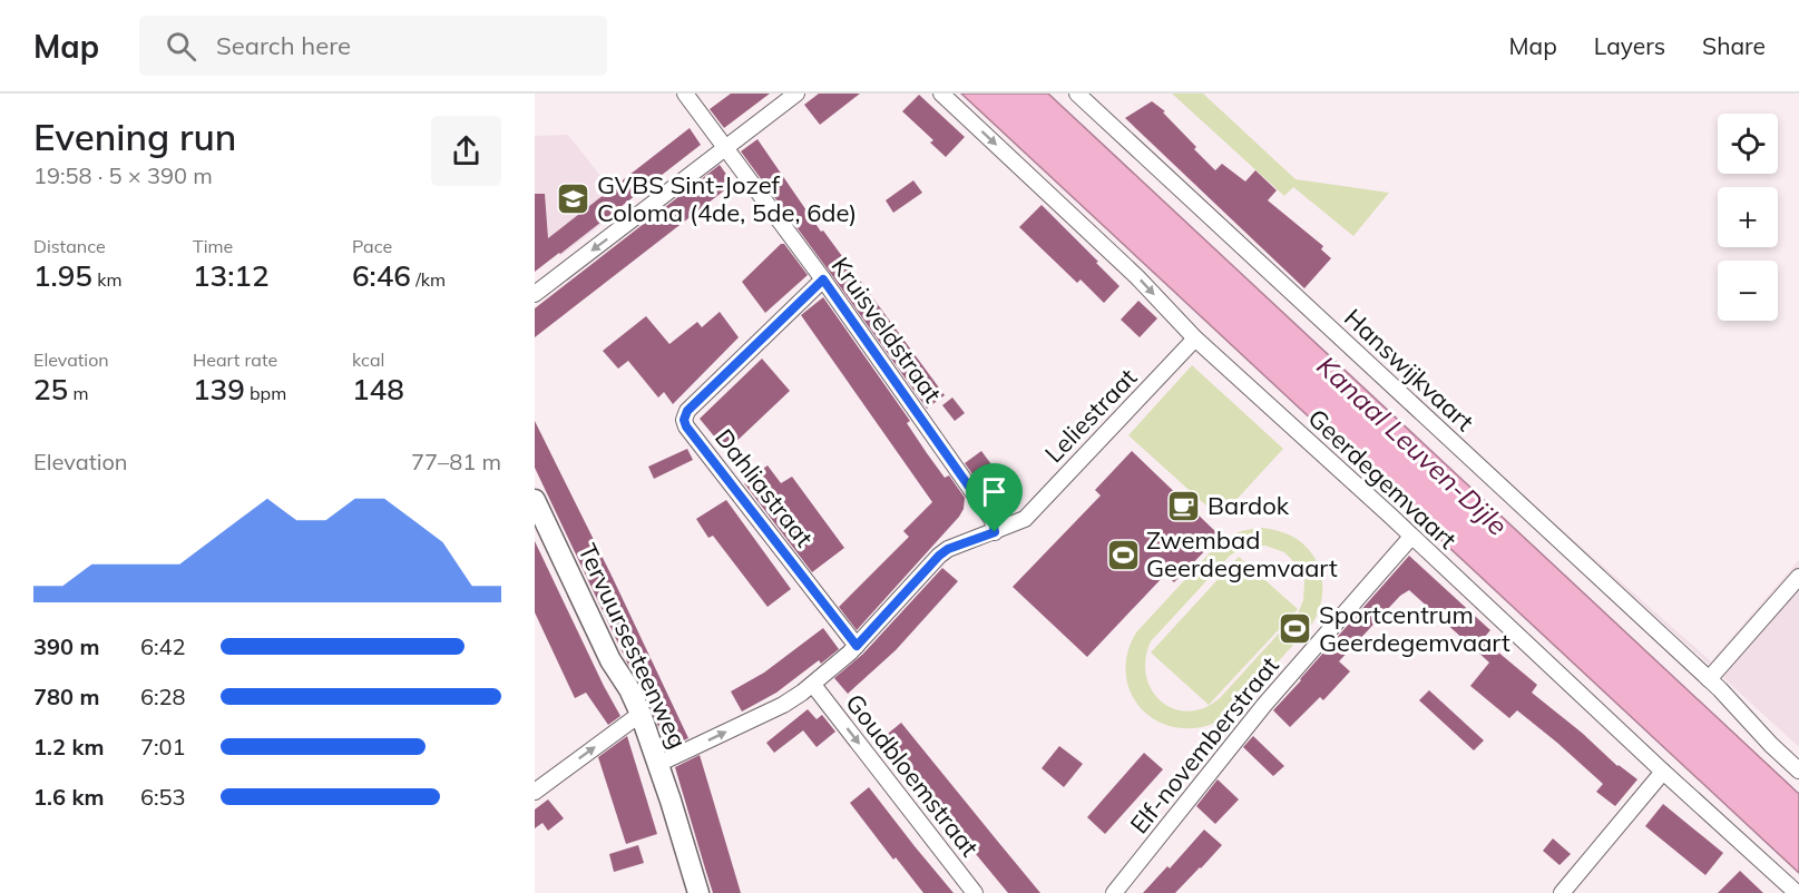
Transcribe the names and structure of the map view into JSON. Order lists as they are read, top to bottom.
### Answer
{
  "streets": {
    "street": [
      "Kruisveldstraat",
      "Hanswijkvaart",
      "Leliestraat",
      "Geerdegemvaart",
      "Dahliastraat",
      "Tervuursesteenweg",
      "Elf-novemberstraat",
      "Goudbloemstraat"
    ]
  },
  "crossings": [
    ["Kruisveldstraat", "Leliestraat"],
    ["Kruisveldstraat", "Dahliastraat"],
    ["Leliestraat", "Geerdegemvaart"],
    ["Leliestraat", "Dahliastraat"],
    ["Leliestraat", "Tervuursesteenweg"],
    ["Leliestraat", "Goudbloemstraat"],
    ["Geerdegemvaart", "Elf-novemberstraat"]
  ],
  "one_way": ["Goudbloemstraat"],
  "water": ["Kanaal Leuven-Dijle"],
  "places": {
    "school or university": ["GVBS Sint-Jozef Coloma (4de, 5de, 6de)"],
    "cafe": ["Bardok"],
    "sports": ["Zwembad Geerdegemvaart", "Sportcentrum Geerdegemvaart"]
  },
  "page": {
    "header": "Map",
    "search": "Search here",
    "nav": ["Map", "Layers", "Share"],
    "heading": ["Evening run", "19:58 · 5 × 390 m"],
    "map_buttons": ["+", "−"],
    "stats": [
      ["Distance", "1.95 km"],
      ["Time", "13:12"],
      ["Pace", "6:46 /km"],
      ["Elevation", "25 m"],
      ["Heart rate", "139 bpm"],
      ["kcal", "148"]
    ],
    "chart": ["Elevation", "77–81 m"],
    "list": [
      {
        "name": "390 m",
        "note": "6:42"
      },
      {
        "name": "780 m",
        "note": "6:28"
      },
      {
        "name": "1.2 km",
        "note": "7:01"
      },
      {
        "name": "1.6 km",
        "note": "6:53"
      }
    ]
  }
}
